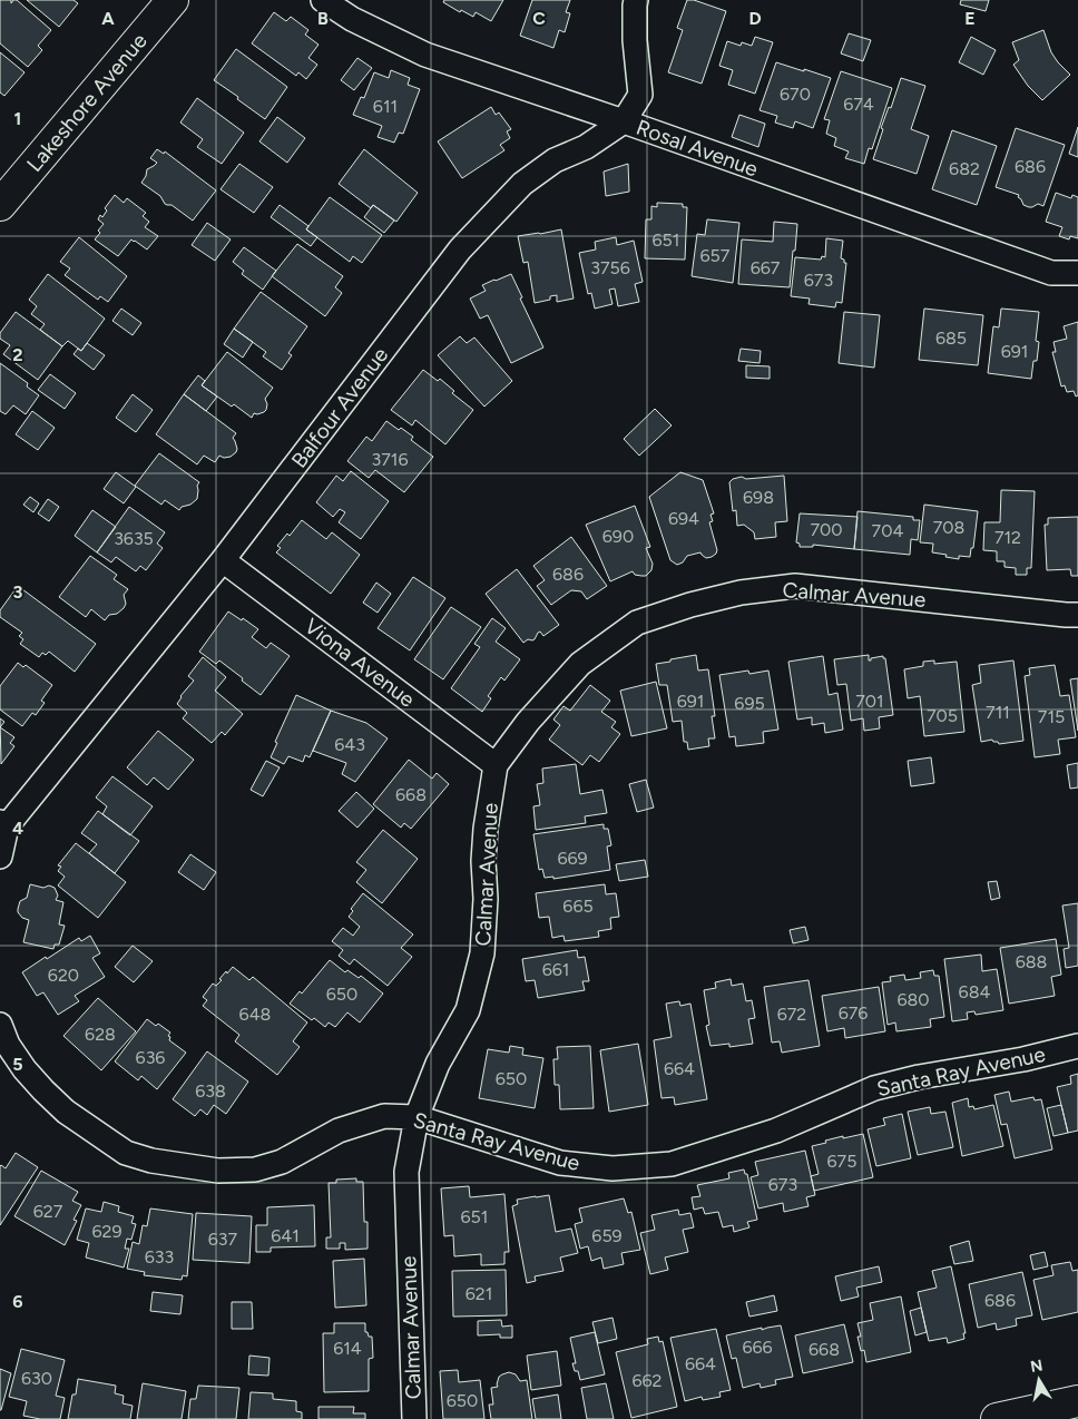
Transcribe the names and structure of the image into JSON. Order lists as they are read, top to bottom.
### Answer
{
  "streets": {
    "street": [
      "Lakeshore Avenue",
      "Rosal Avenue",
      "Balfour Avenue",
      "Calmar Avenue",
      "Viona Avenue",
      "Santa Ray Avenue"
    ]
  },
  "crossings": [
    ["Rosal Avenue", "Balfour Avenue"],
    ["Balfour Avenue", "Viona Avenue"],
    ["Calmar Avenue", "Viona Avenue"],
    ["Calmar Avenue", "Santa Ray Avenue"]
  ],
  "house_numbers": [
    "670",
    "674",
    "611",
    "686",
    "682",
    "651",
    "657",
    "3756",
    "667",
    "673",
    "685",
    "691",
    "3716",
    "698",
    "694",
    "708",
    "700",
    "704",
    "690",
    "712",
    "3635",
    "686",
    "691",
    "701",
    "695",
    "711",
    "705",
    "715",
    "643",
    "668",
    "669",
    "665",
    "688",
    "661",
    "620",
    "684",
    "650",
    "680",
    "676",
    "648",
    "672",
    "628",
    "636",
    "664",
    "650",
    "638",
    "675",
    "673",
    "627",
    "651",
    "629",
    "641",
    "659",
    "637",
    "633",
    "621",
    "686",
    "666",
    "614",
    "668",
    "664",
    "630",
    "662",
    "650"
  ],
  "north": "top",
  "grid": {
    "columns": [
      "A",
      "B",
      "C",
      "D",
      "E"
    ],
    "rows": [
      "1",
      "2",
      "3",
      "4",
      "5",
      "6"
    ]
  }
}
